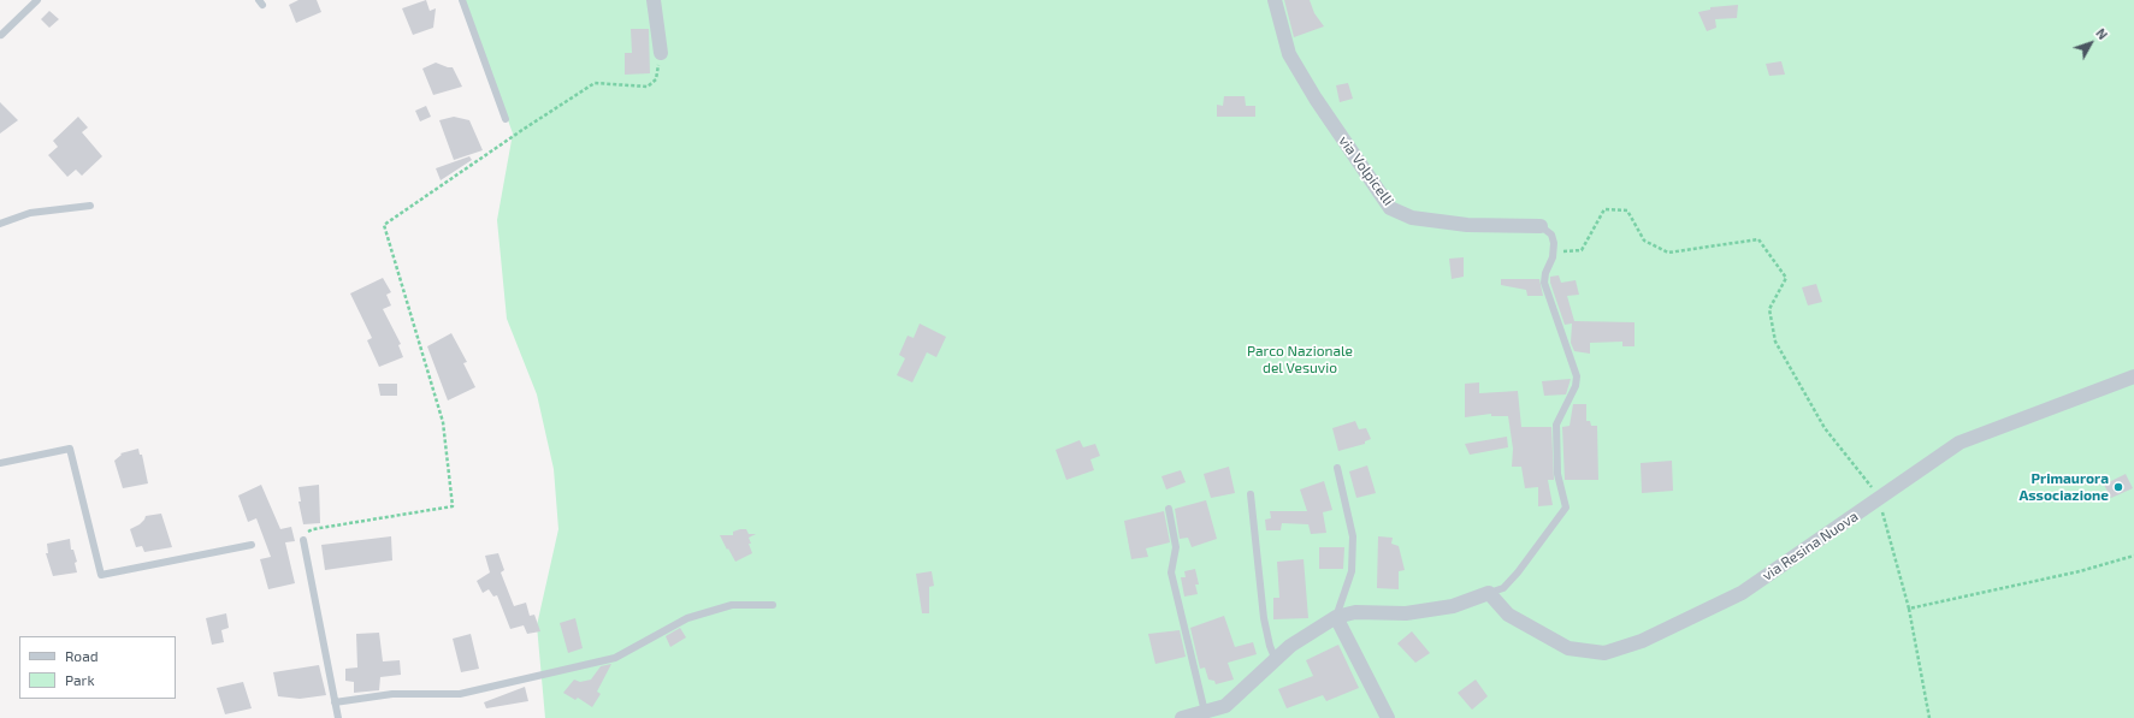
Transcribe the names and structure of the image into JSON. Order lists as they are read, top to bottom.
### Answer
{
  "streets": {
    "street": ["via Volpicelli", "via Resina Nuova"]
  },
  "parks": ["Parco Nazionale del Vesuvio"],
  "places": ["Primaurora Associazione"],
  "legend": ["Road", "Park"],
  "north": "top right"
}
